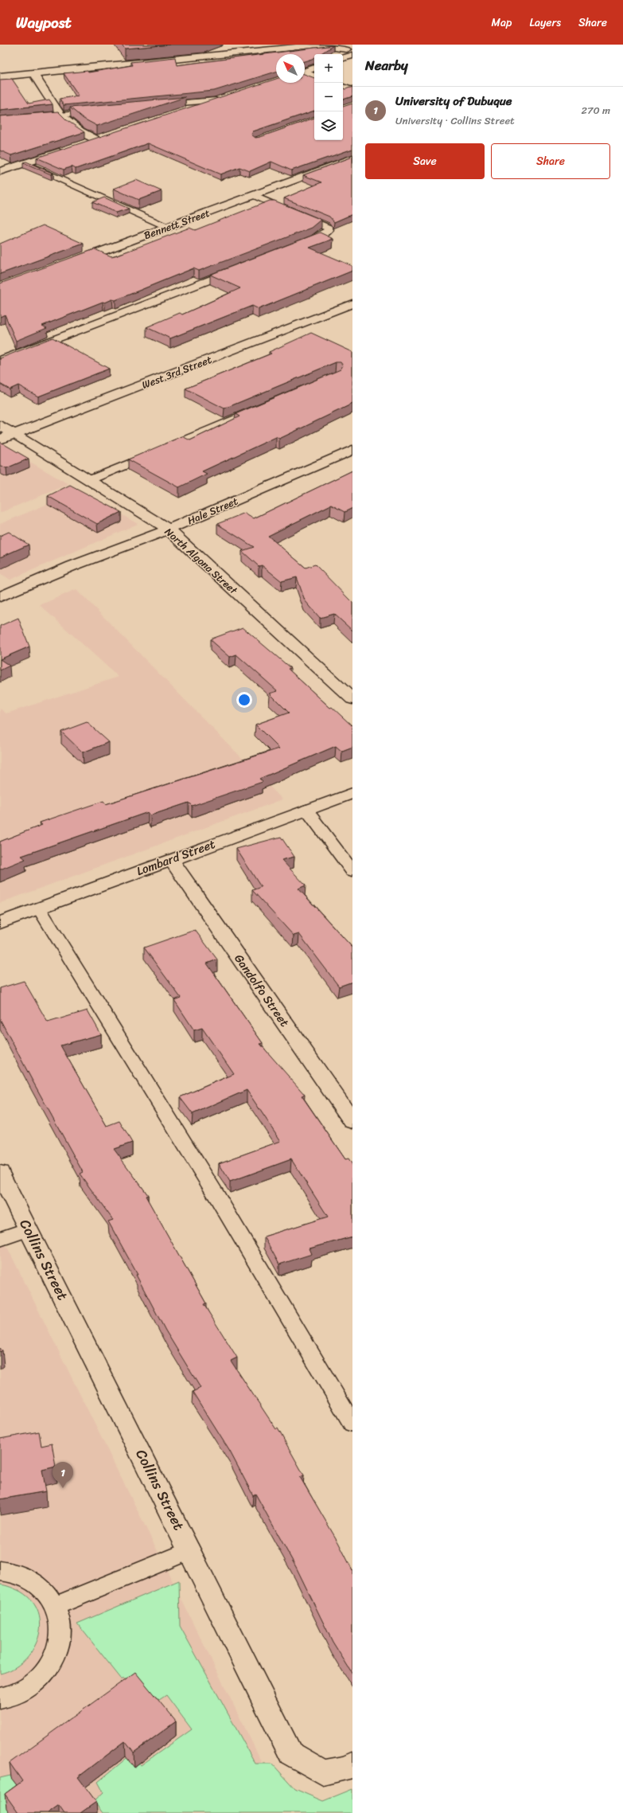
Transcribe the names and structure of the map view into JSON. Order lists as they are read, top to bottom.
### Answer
{
  "streets": {
    "street": [
      "Bennett Street",
      "West 3rd Street",
      "Hale Street",
      "North Algona Street",
      "Lombard Street",
      "Gandolfo Street",
      "Collins Street"
    ]
  },
  "crossings": [
    ["West 3rd Street", "North Algona Street"],
    ["Hale Street", "North Algona Street"],
    ["Lombard Street", "Gandolfo Street"]
  ],
  "north": "top left",
  "page": {
    "header": "Waypost",
    "nav": ["Map", "Layers", "Share"],
    "heading": "Nearby",
    "map_buttons": ["+", "−"],
    "list": [
      {
        "mark": "1",
        "name": "University of Dubuque",
        "note": "University · Collins Street",
        "value": "270 m"
      }
    ],
    "buttons": ["Save", "Share"],
    "pins": "1"
  }
}
